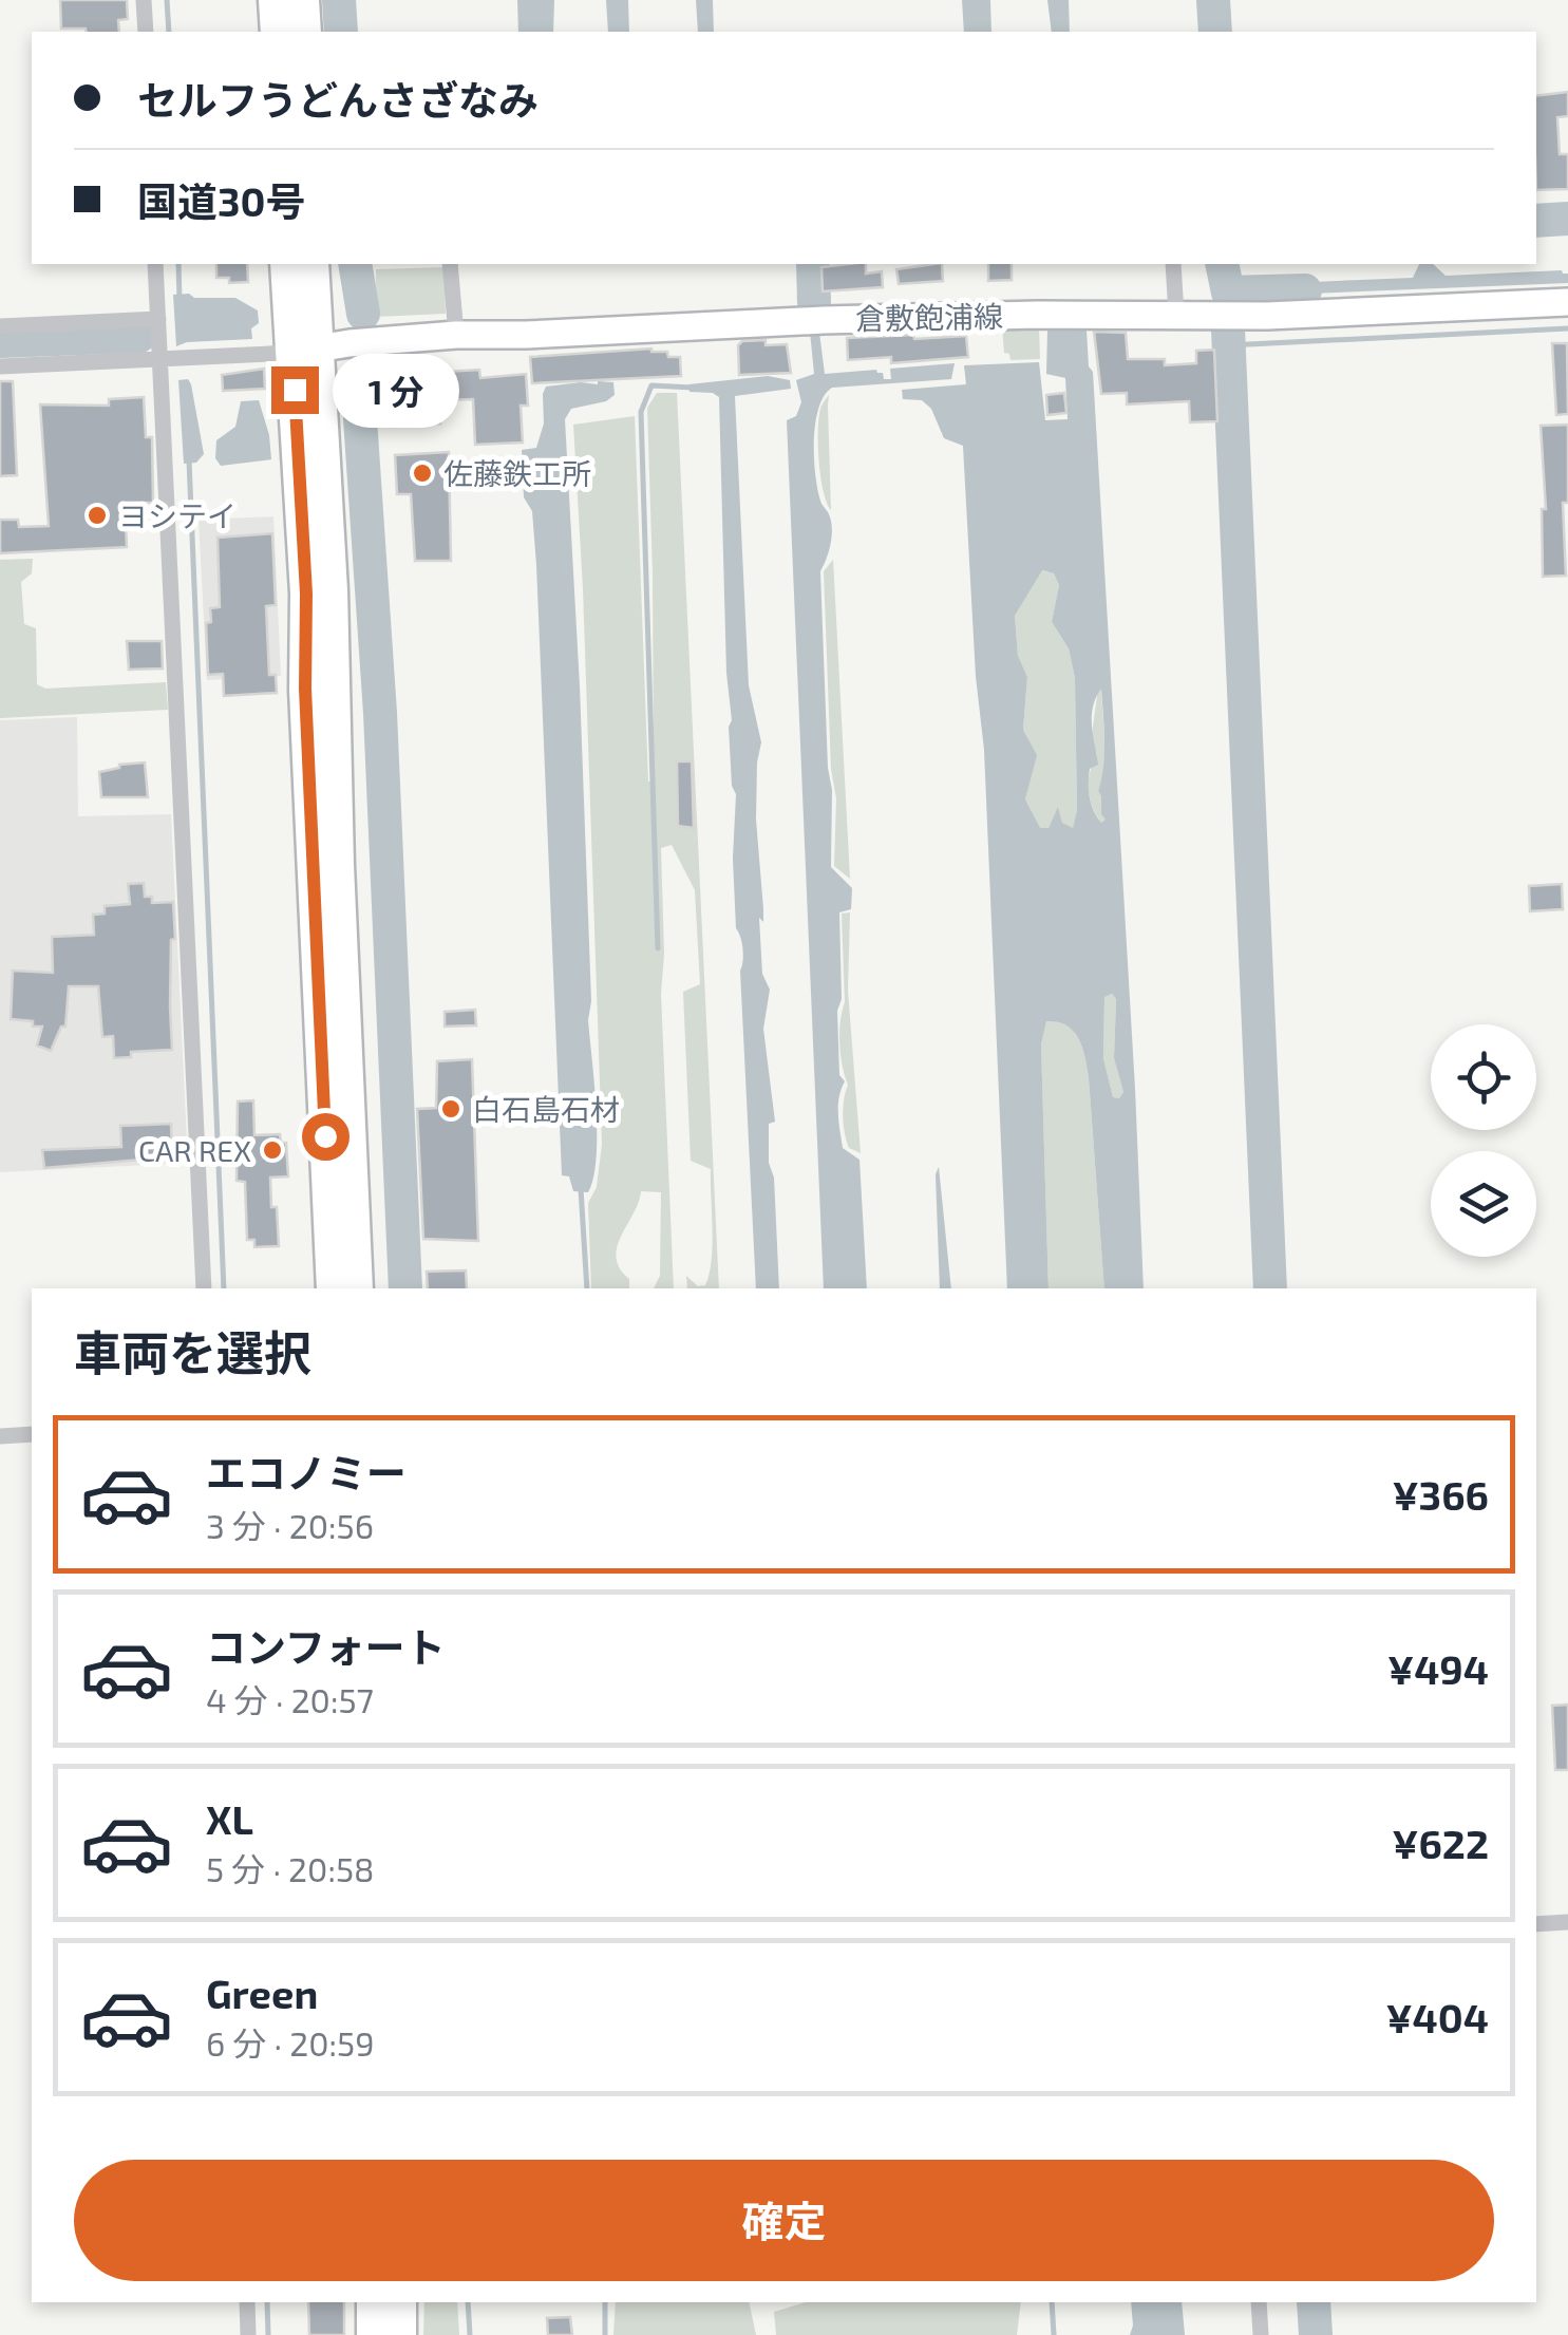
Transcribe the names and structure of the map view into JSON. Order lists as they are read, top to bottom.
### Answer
{
  "streets": {
    "main road": ["倉敷飽浦線"]
  },
  "places": [
    "佐藤鉄工所",
    "ヨシテイ",
    "白石島石材",
    "CAR REX"
  ],
  "page": {
    "banner": ["セルフうどんさざなみ", "国道30号"],
    "bubble": "1 分",
    "heading": "車両を選択",
    "list": [
      {
        "name": "エコノミー",
        "note": "3 分 · 20:56",
        "value": "¥366"
      },
      {
        "name": "コンフォート",
        "note": "4 分 · 20:57",
        "value": "¥494"
      },
      {
        "name": "XL",
        "note": "5 分 · 20:58",
        "value": "¥622"
      },
      {
        "name": "Green",
        "note": "6 分 · 20:59",
        "value": "¥404"
      }
    ],
    "buttons": "確定"
  }
}
